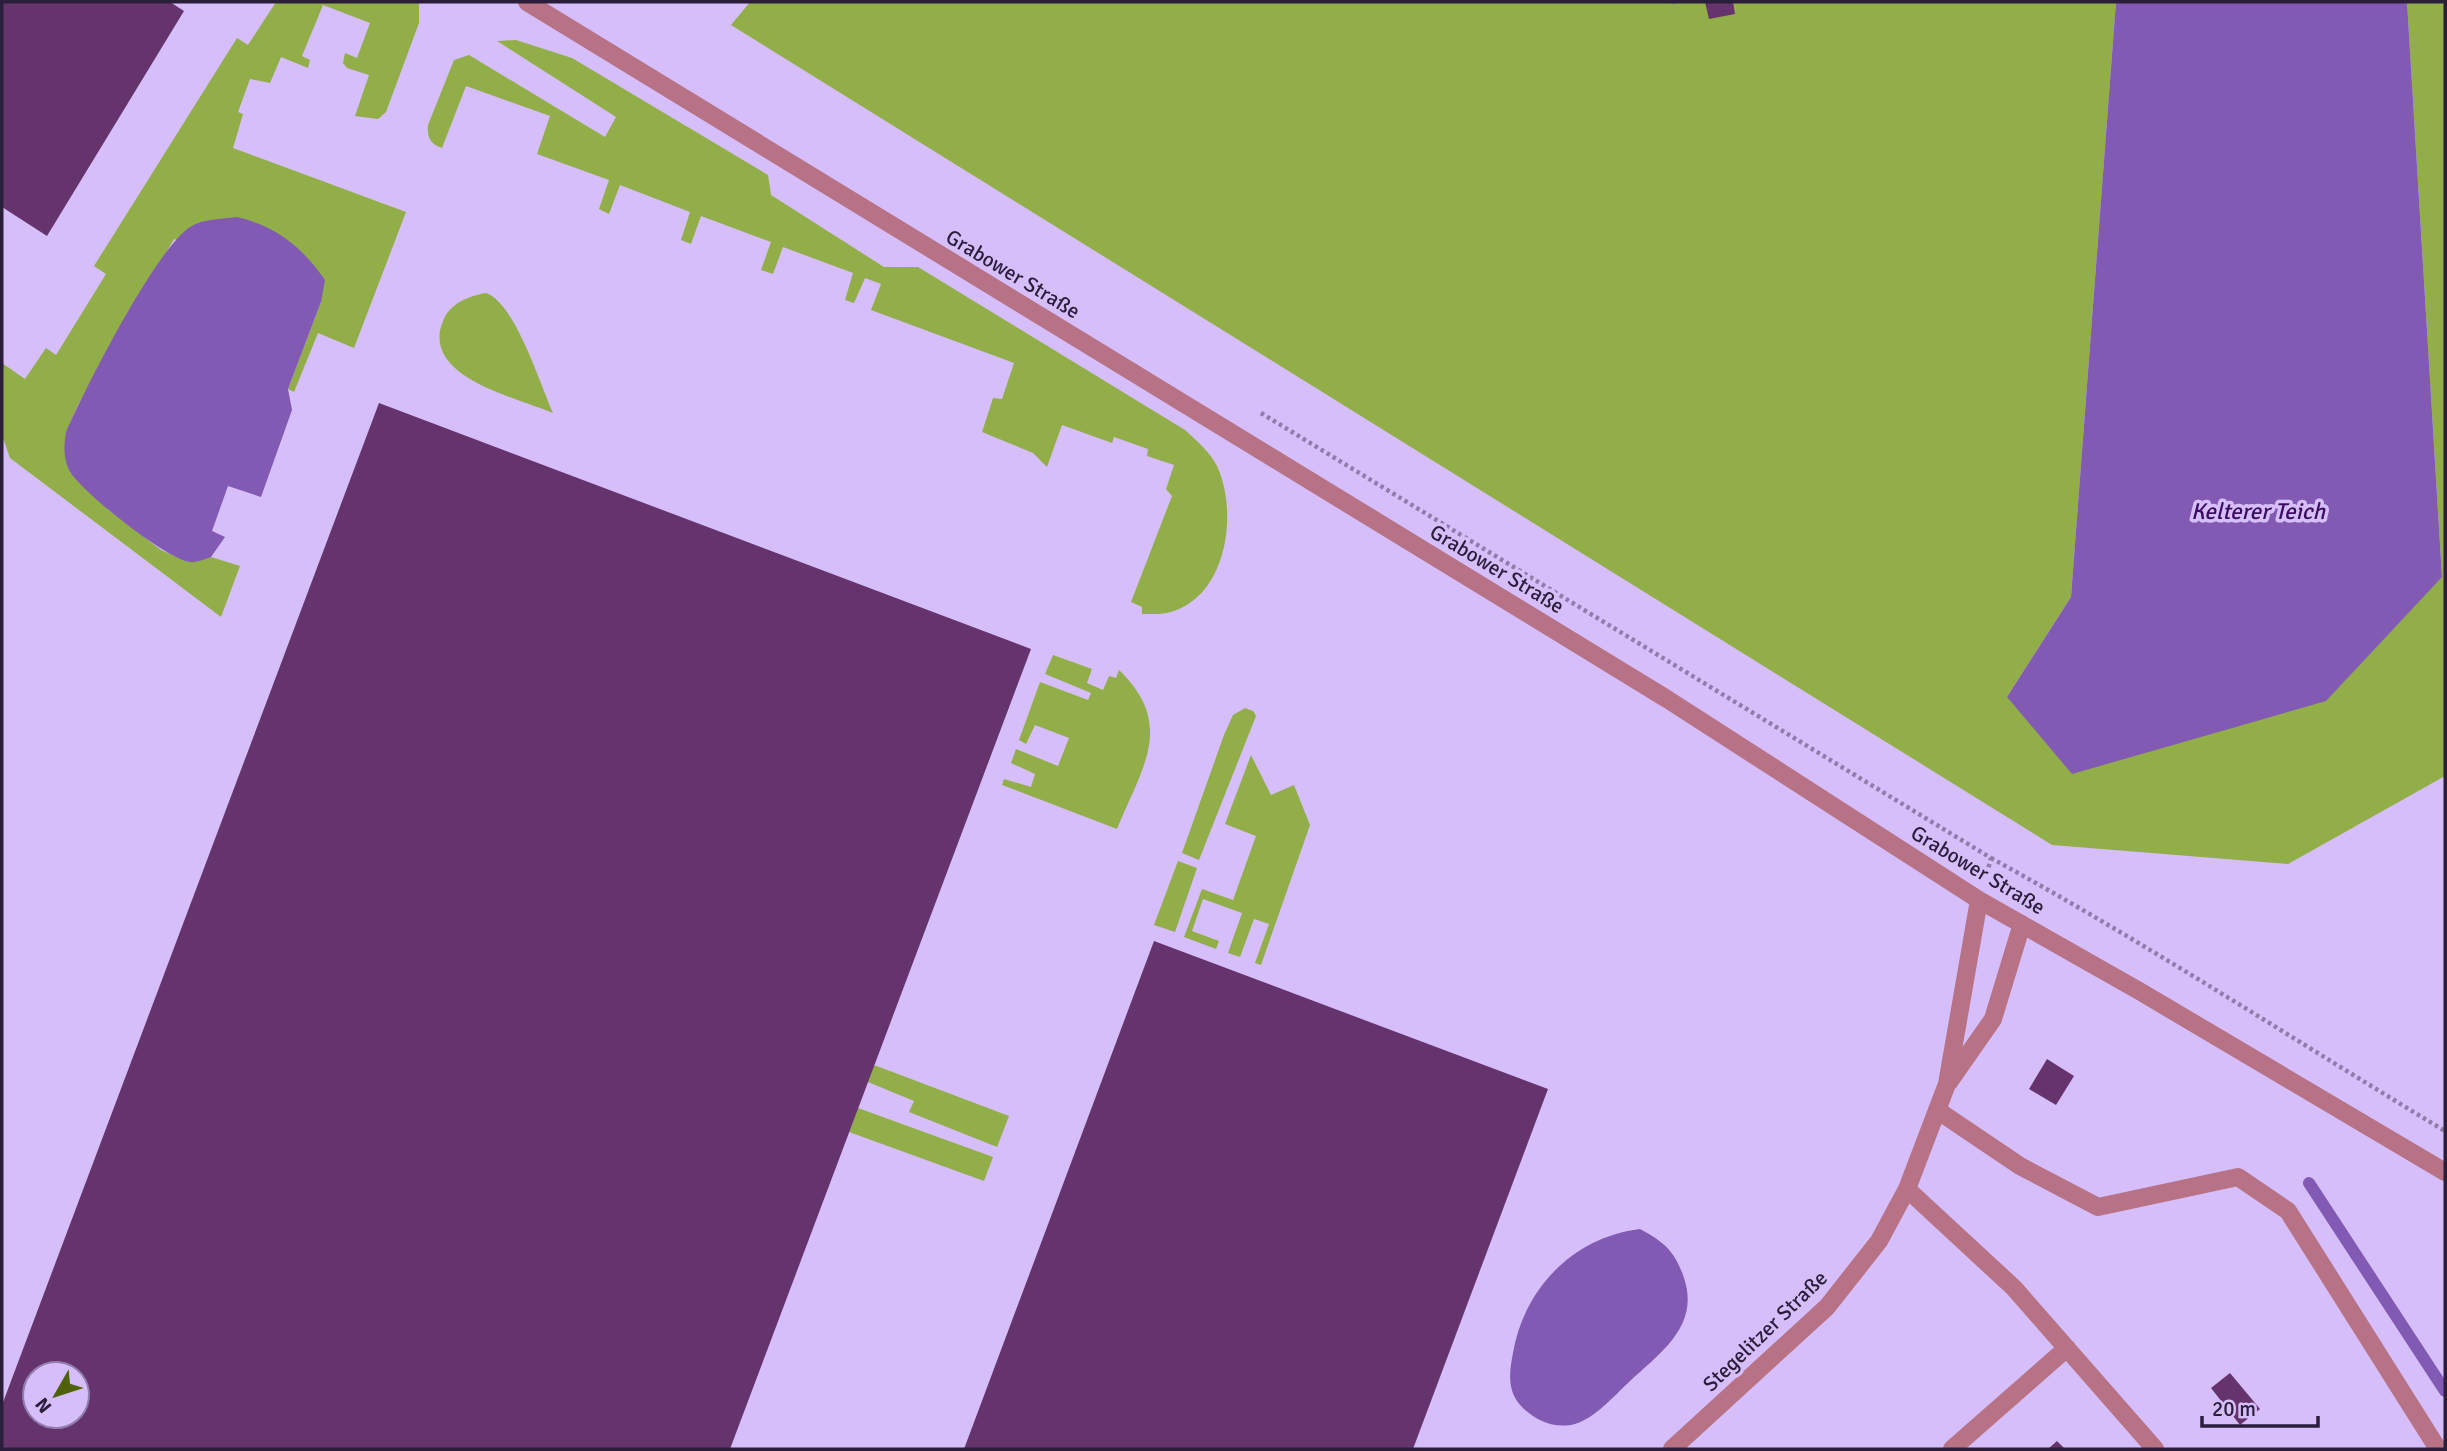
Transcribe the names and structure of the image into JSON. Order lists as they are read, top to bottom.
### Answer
{
  "streets": {
    "street": ["Grabower Straße", "Stegelitzer Straße"]
  },
  "crossings": [
    ["Grabower Straße", "Stegelitzer Straße"]
  ],
  "water": ["Kelterer Teich"],
  "scale_bar": "20 m",
  "north": "bottom left"
}
